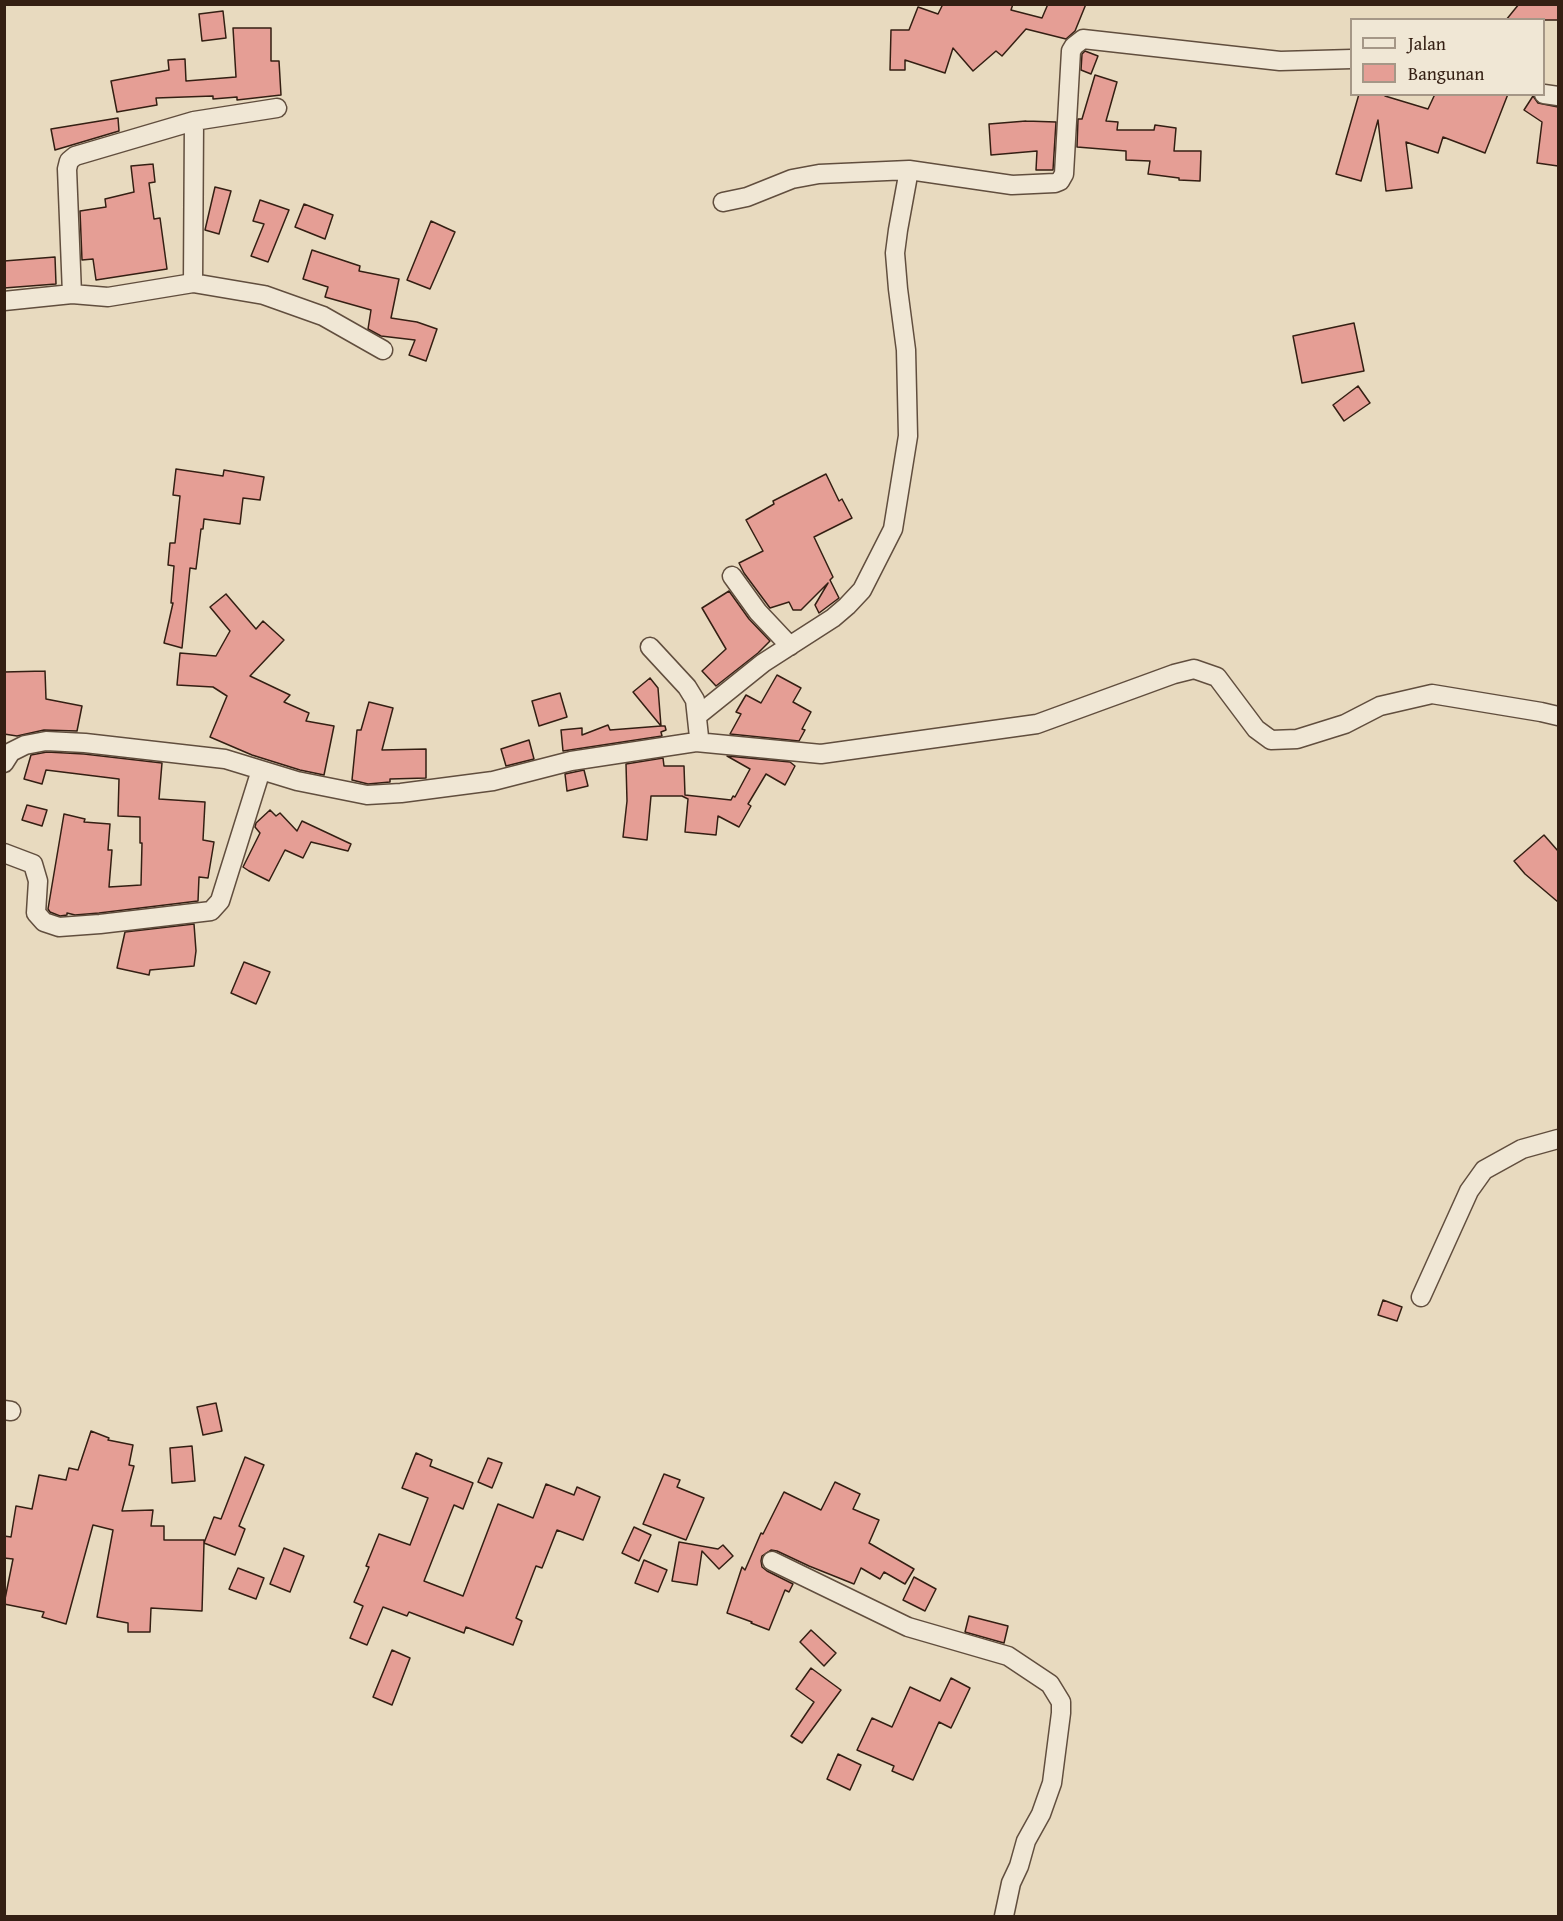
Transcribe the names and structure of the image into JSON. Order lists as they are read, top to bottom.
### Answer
{
  "legend": ["Jalan", "Bangunan"]
}
